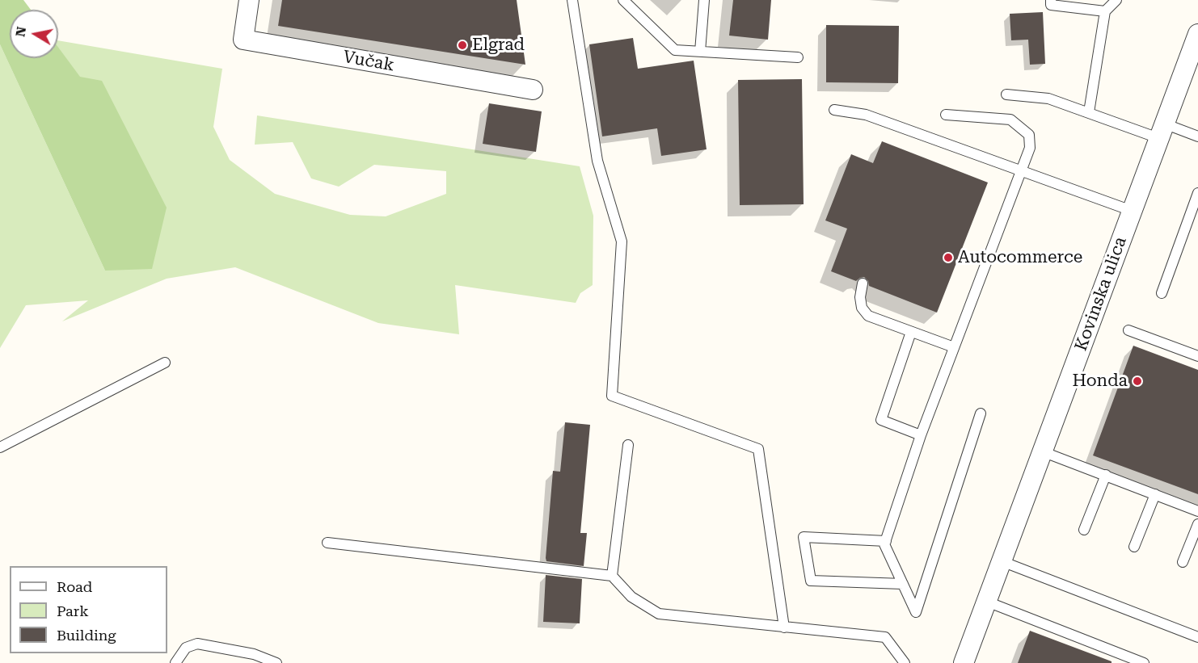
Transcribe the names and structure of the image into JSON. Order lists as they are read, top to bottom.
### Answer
{
  "streets": {
    "street": ["Vučak", "Kovinska ulica"]
  },
  "places": ["Elgrad", "Autocommerce", "Honda"],
  "legend": ["Road", "Park", "Building"],
  "north": "left"
}
